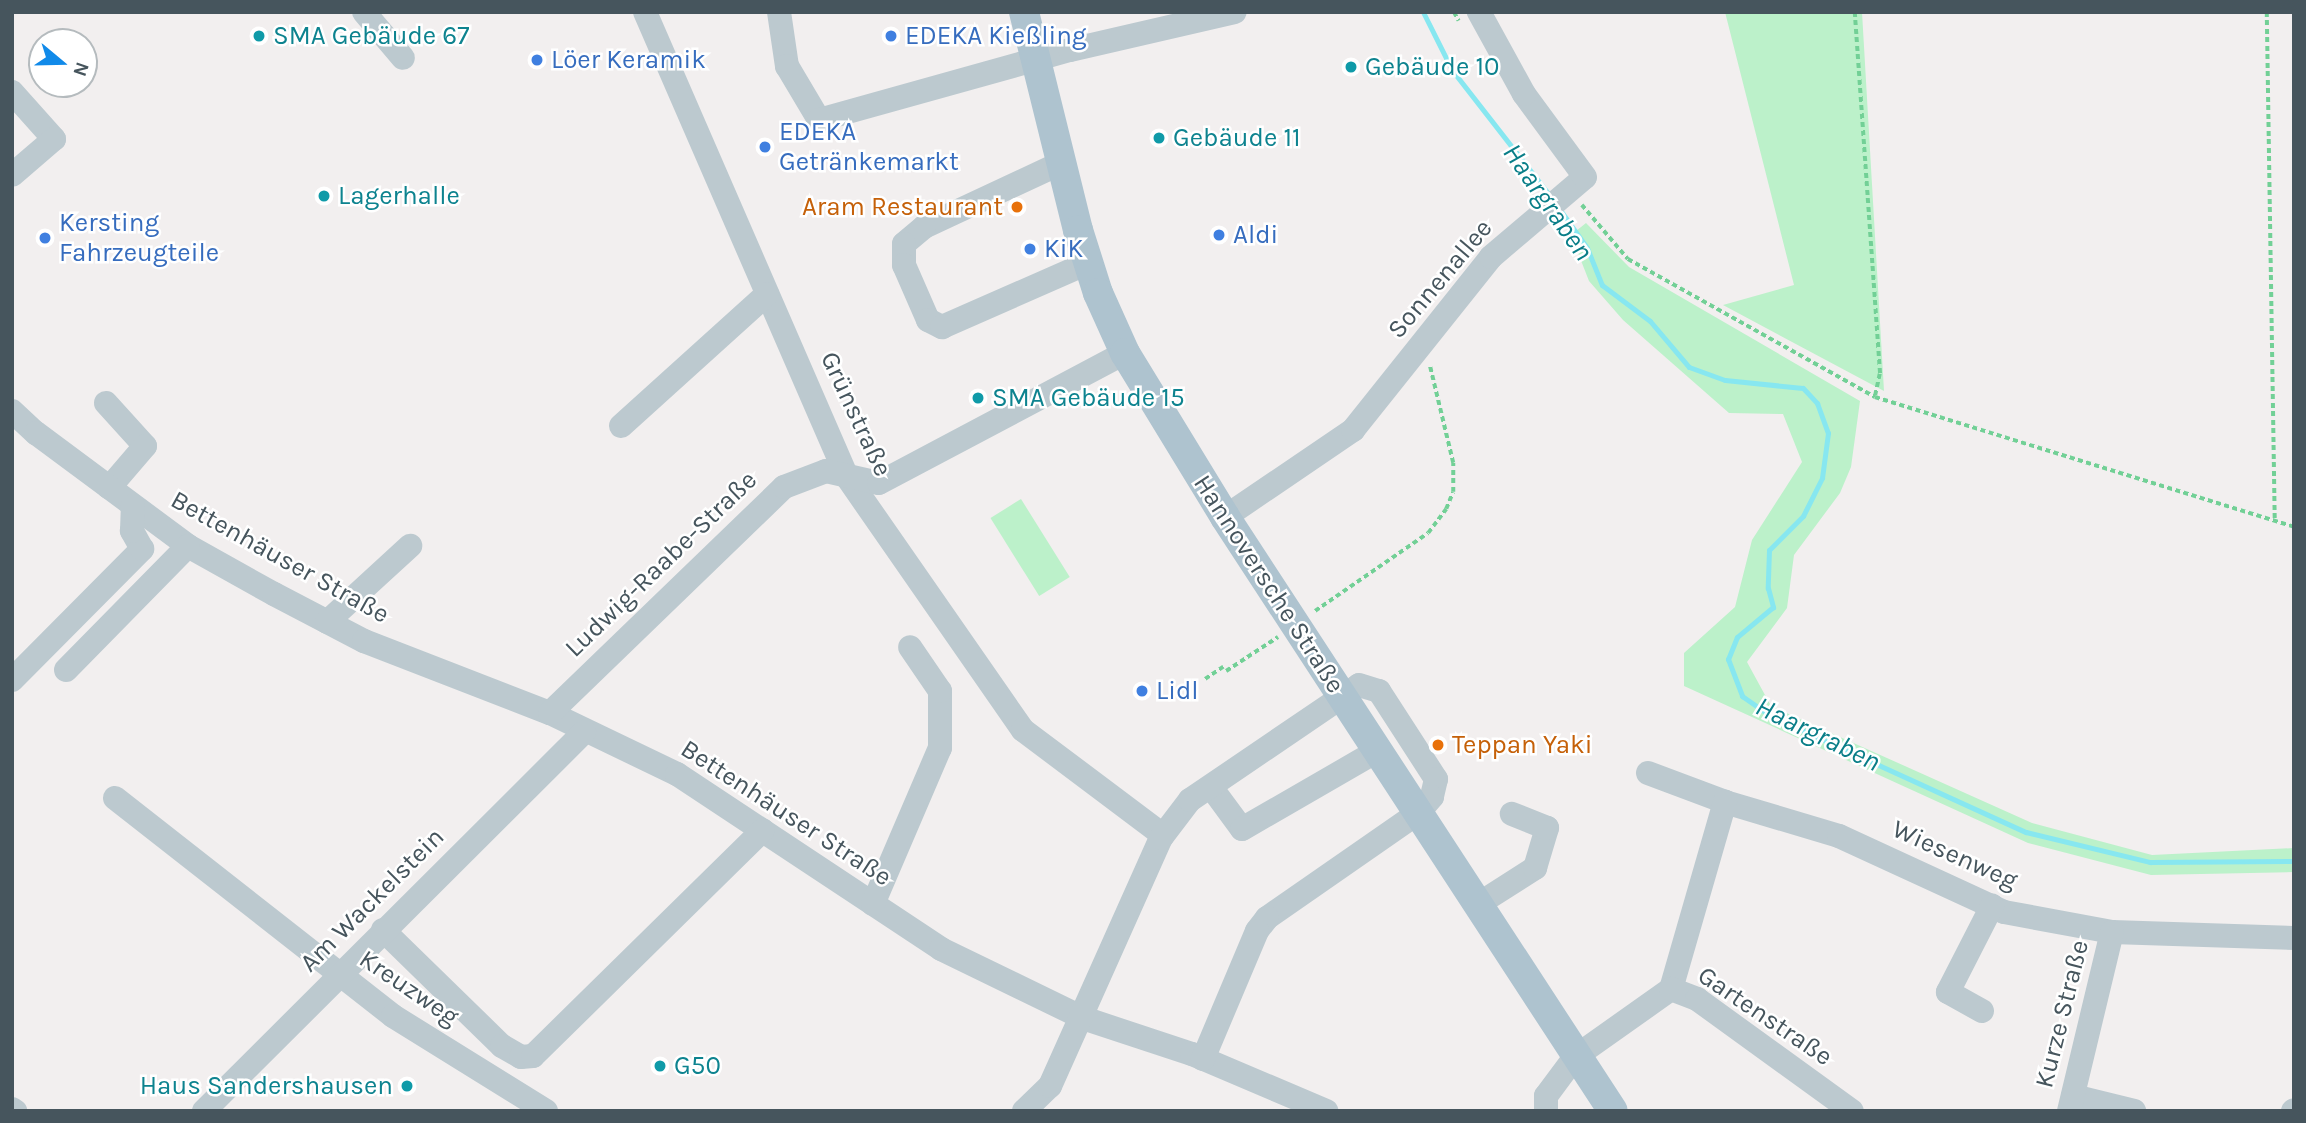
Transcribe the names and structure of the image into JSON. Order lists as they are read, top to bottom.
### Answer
{
  "streets": {
    "main road": ["Hannoversche Straße"],
    "street": [
      "Sonnenallee",
      "Grünstraße",
      "Bettenhäuser Straße",
      "Ludwig-Raabe-Straße",
      "Wiesenweg",
      "Am Wackelstein",
      "Kreuzweg",
      "Kurze Straße",
      "Gartenstraße"
    ]
  },
  "crossings": [
    ["Sonnenallee", "Hannoversche Straße"],
    ["Grünstraße", "Ludwig-Raabe-Straße"],
    ["Bettenhäuser Straße", "Ludwig-Raabe-Straße"],
    ["Bettenhäuser Straße", "Am Wackelstein"],
    ["Ludwig-Raabe-Straße", "Hannoversche Straße"],
    ["Hannoversche Straße", "Gartenstraße"],
    ["Wiesenweg", "Kurze Straße"],
    ["Am Wackelstein", "Kreuzweg"]
  ],
  "water": ["Haargraben"],
  "places": [
    "SMA Gebäude 67",
    "EDEKA Kießling",
    "Löer Keramik",
    "Gebäude 10",
    "Gebäude 11",
    "EDEKA Getränkemarkt",
    "Lagerhalle",
    "Aram Restaurant",
    "Aldi",
    "Kersting Fahrzeugteile",
    "KiK",
    "SMA Gebäude 15",
    "Lidl",
    "Teppan Yaki",
    "G50",
    "Haus Sandershausen"
  ],
  "north": "right"
}
